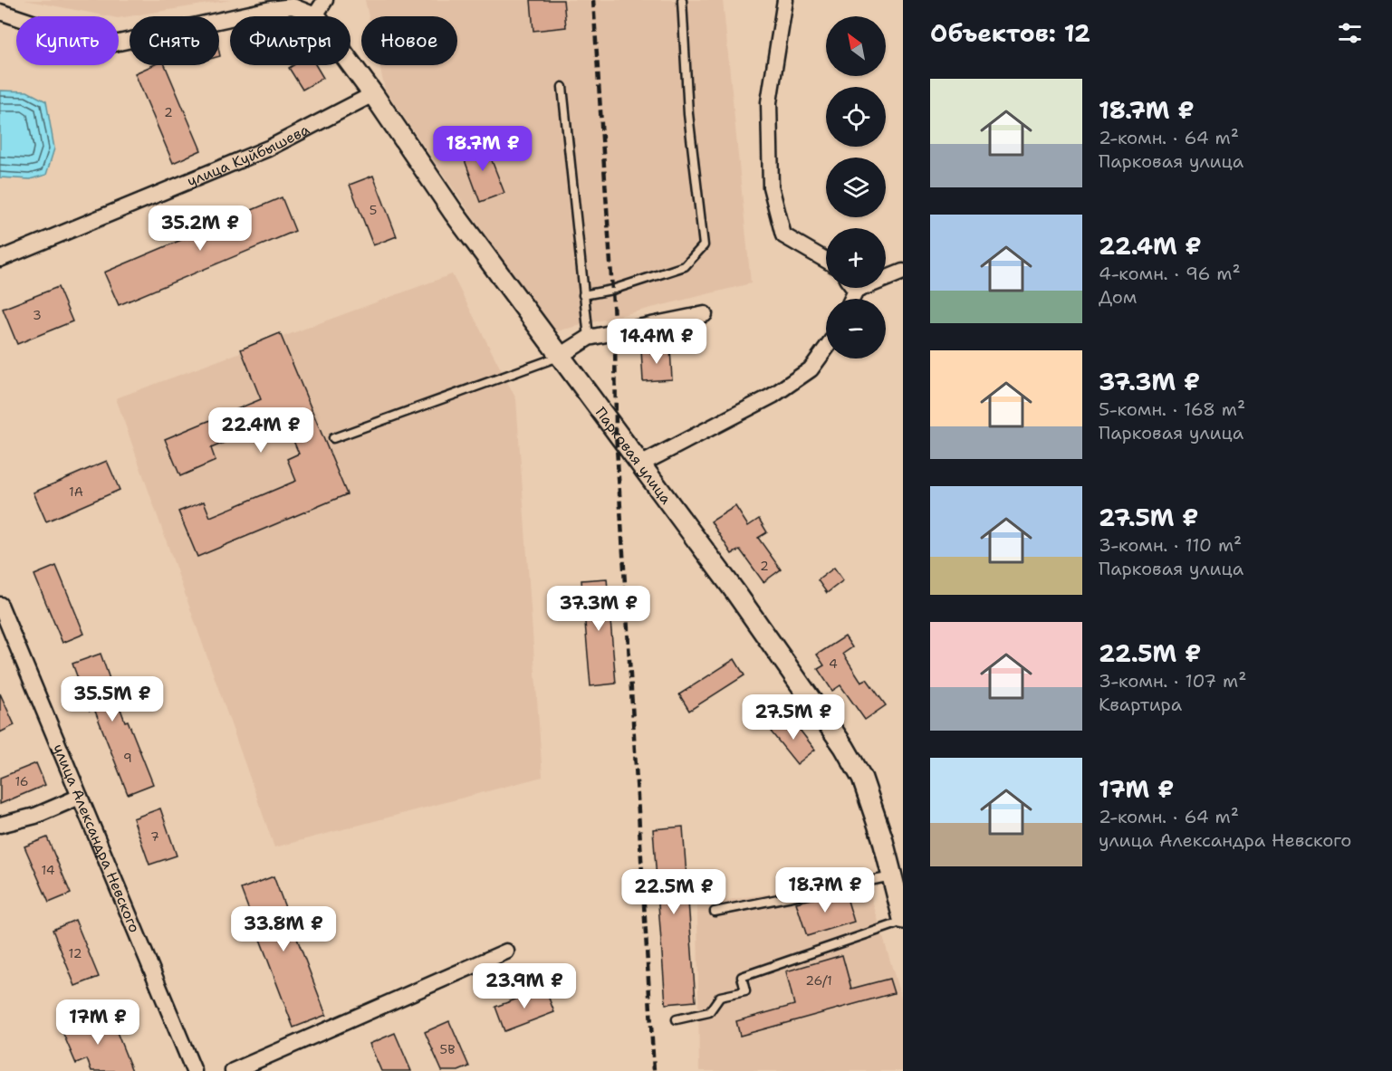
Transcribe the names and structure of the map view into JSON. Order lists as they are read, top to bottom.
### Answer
{
  "streets": {
    "street": ["улица Куйбышева", "Парковая улица", "улица Александра Невского"]
  },
  "crossings": [
    ["улица Куйбышева", "Парковая улица"]
  ],
  "house_numbers": [
    "2",
    "5",
    "3",
    "1А",
    "2",
    "4",
    "9",
    "16",
    "7",
    "14",
    "12",
    "26/1",
    "5В"
  ],
  "north": "top left",
  "page": {
    "heading": "Объектов: 12",
    "map_buttons": ["+", "−"],
    "chip": [
      "Купить",
      "Снять",
      "Фильтры",
      "Новое"
    ],
    "list": [
      {
        "name": "18.7M ₽",
        "note": "2-комн. · 64 m² · Парковая улица"
      },
      {
        "name": "22.4M ₽",
        "note": "4-комн. · 96 m² · Дом"
      },
      {
        "name": "37.3M ₽",
        "note": "5-комн. · 168 m² · Парковая улица"
      },
      {
        "name": "27.5M ₽",
        "note": "3-комн. · 110 m² · Парковая улица"
      },
      {
        "name": "22.5M ₽",
        "note": "3-комн. · 107 m² · Квартира"
      },
      {
        "name": "17M ₽",
        "note": "2-комн. · 64 m² · улица Александра Невского"
      }
    ],
    "price": [
      "18.7M ₽",
      "35.2M ₽",
      "14.4M ₽",
      "22.4M ₽",
      "37.3M ₽",
      "35.5M ₽",
      "27.5M ₽",
      "18.7M ₽",
      "22.5M ₽",
      "33.8M ₽",
      "23.9M ₽",
      "17M ₽"
    ]
  }
}
